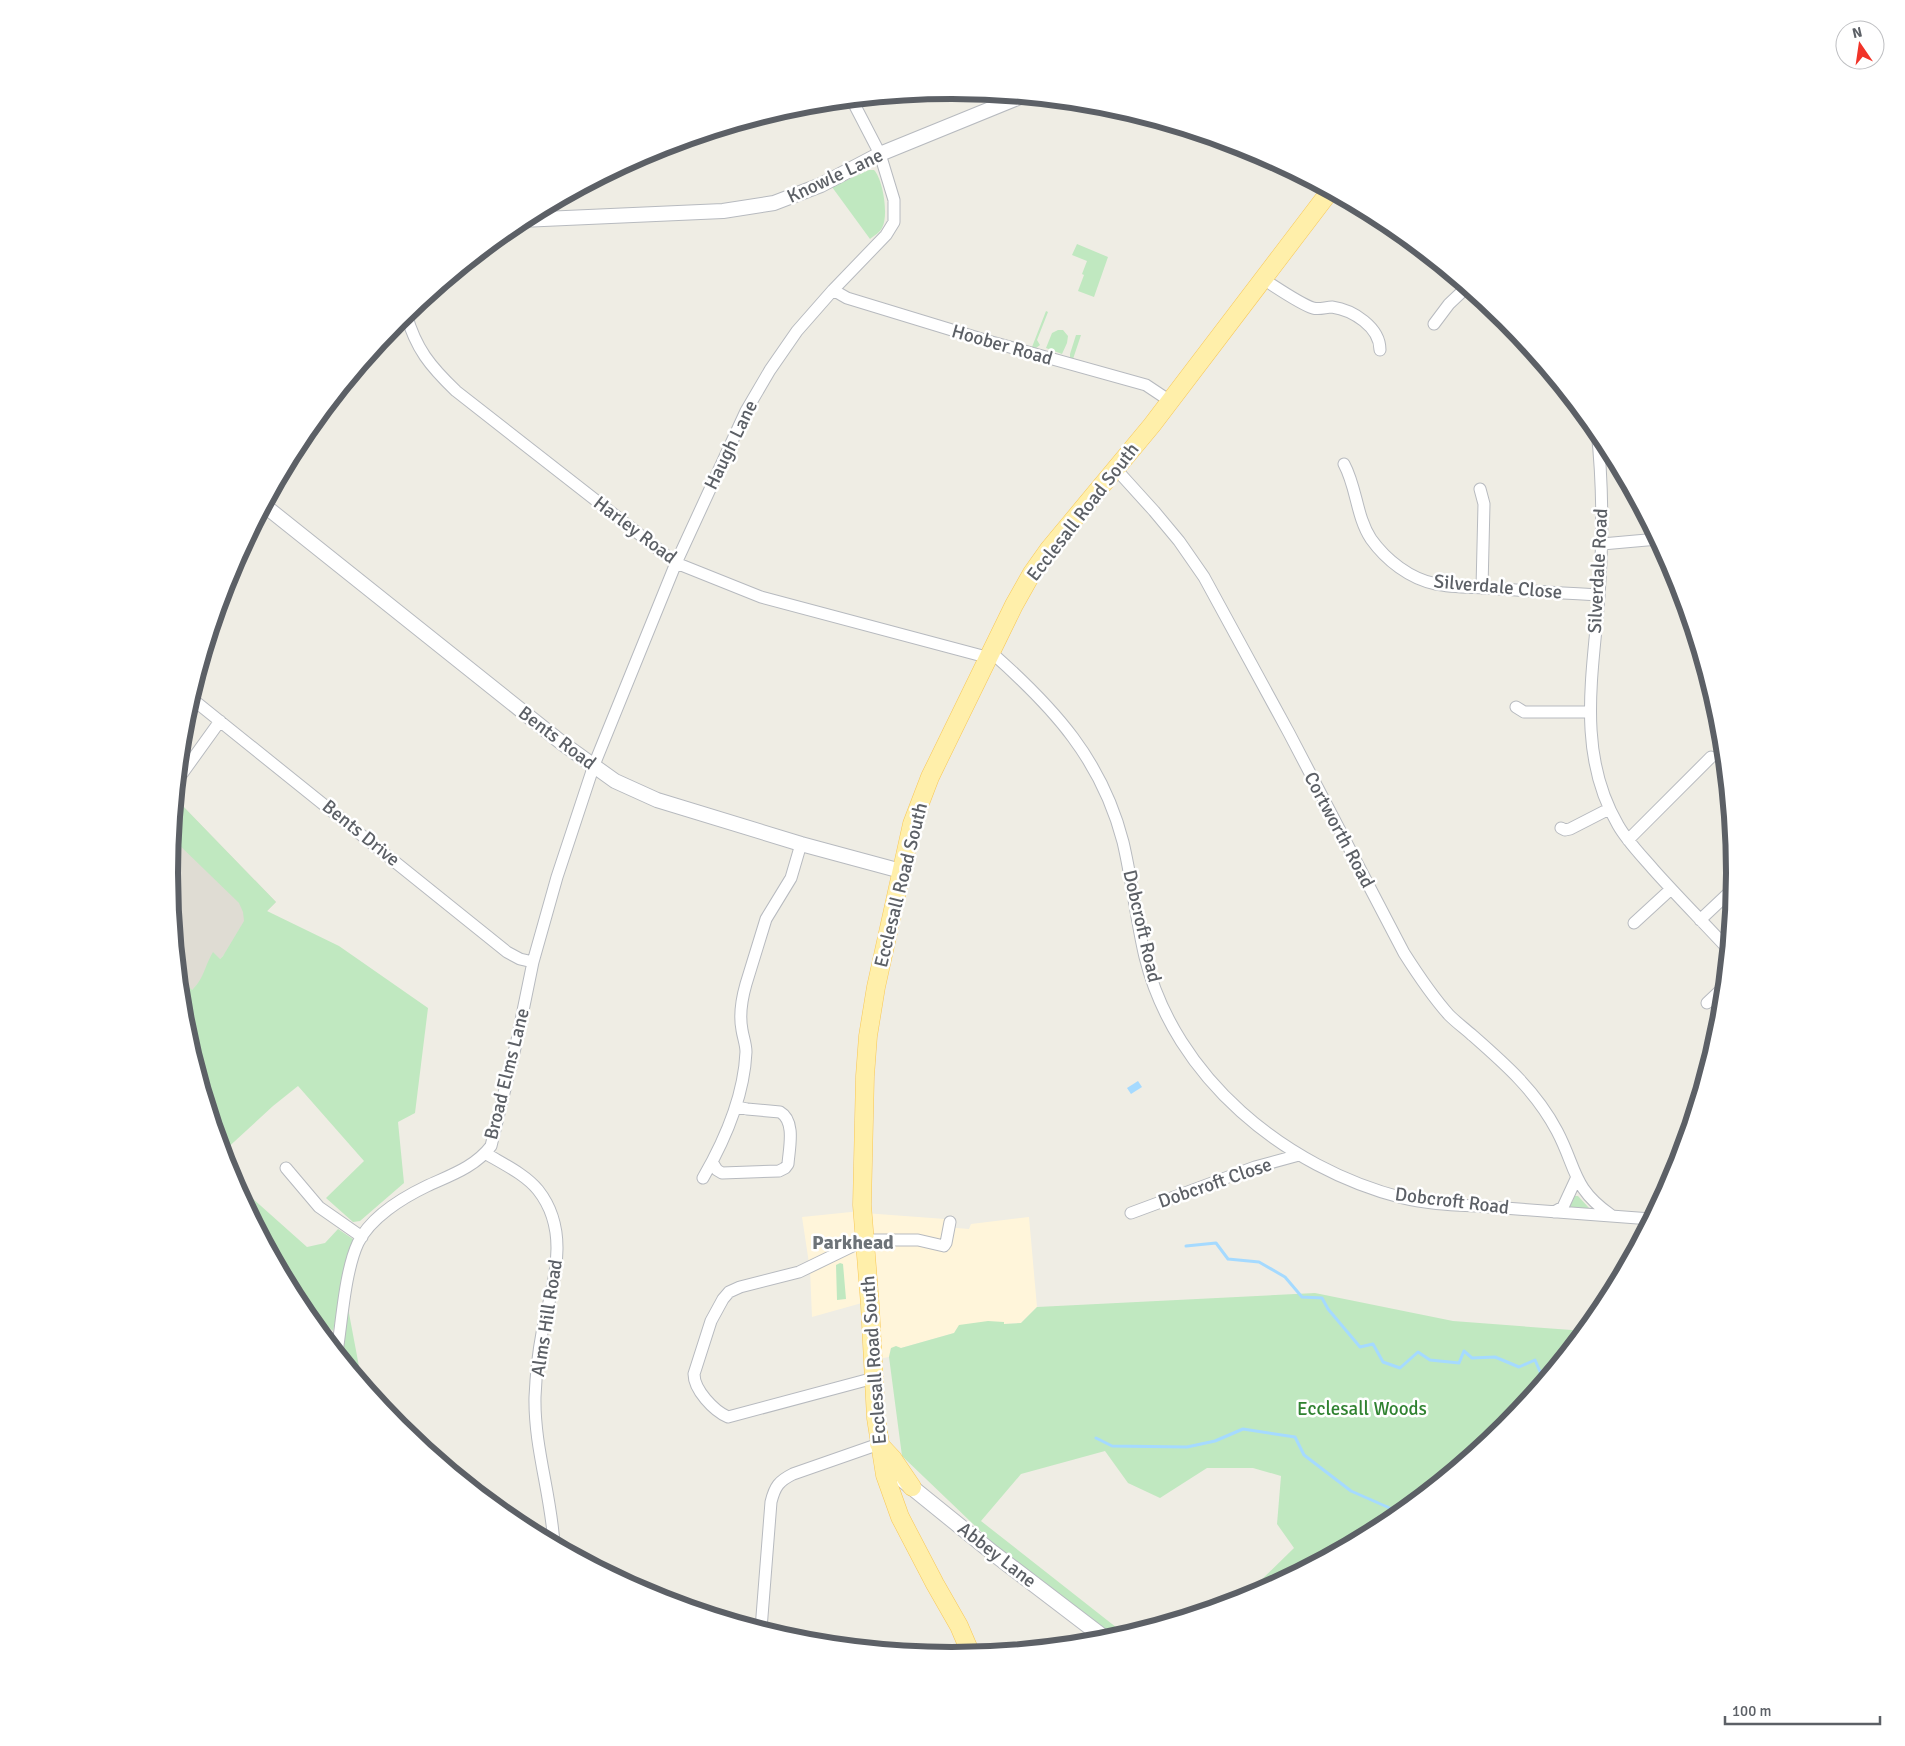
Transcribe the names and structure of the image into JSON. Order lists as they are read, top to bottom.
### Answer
{
  "streets": {
    "main road": ["Ecclesall Road South", "Abbey Lane"],
    "street": [
      "Knowle Lane",
      "Hoober Road",
      "Haugh Lane",
      "Harley Road",
      "Silverdale Road",
      "Silverdale Close",
      "Bents Road",
      "Cortworth Road",
      "Bents Drive",
      "Dobcroft Road",
      "Broad Elms Lane",
      "Dobcroft Close",
      "Alms Hill Road"
    ]
  },
  "crossings": [
    ["Knowle Lane", "Haugh Lane"],
    ["Hoober Road", "Haugh Lane"],
    ["Hoober Road", "Ecclesall Road South"],
    ["Haugh Lane", "Harley Road"],
    ["Haugh Lane", "Bents Road"],
    ["Haugh Lane", "Broad Elms Lane"],
    ["Ecclesall Road South", "Harley Road"],
    ["Ecclesall Road South", "Bents Road"],
    ["Ecclesall Road South", "Cortworth Road"],
    ["Ecclesall Road South", "Dobcroft Road"],
    ["Ecclesall Road South", "Abbey Lane"],
    ["Harley Road", "Dobcroft Road"],
    ["Silverdale Road", "Silverdale Close"],
    ["Bents Road", "Broad Elms Lane"],
    ["Cortworth Road", "Dobcroft Road"],
    ["Bents Drive", "Broad Elms Lane"],
    ["Dobcroft Road", "Dobcroft Close"],
    ["Broad Elms Lane", "Alms Hill Road"]
  ],
  "districts": ["Parkhead"],
  "parks": ["Ecclesall Woods"],
  "scale_bar": "100 m",
  "north": "top"
}
